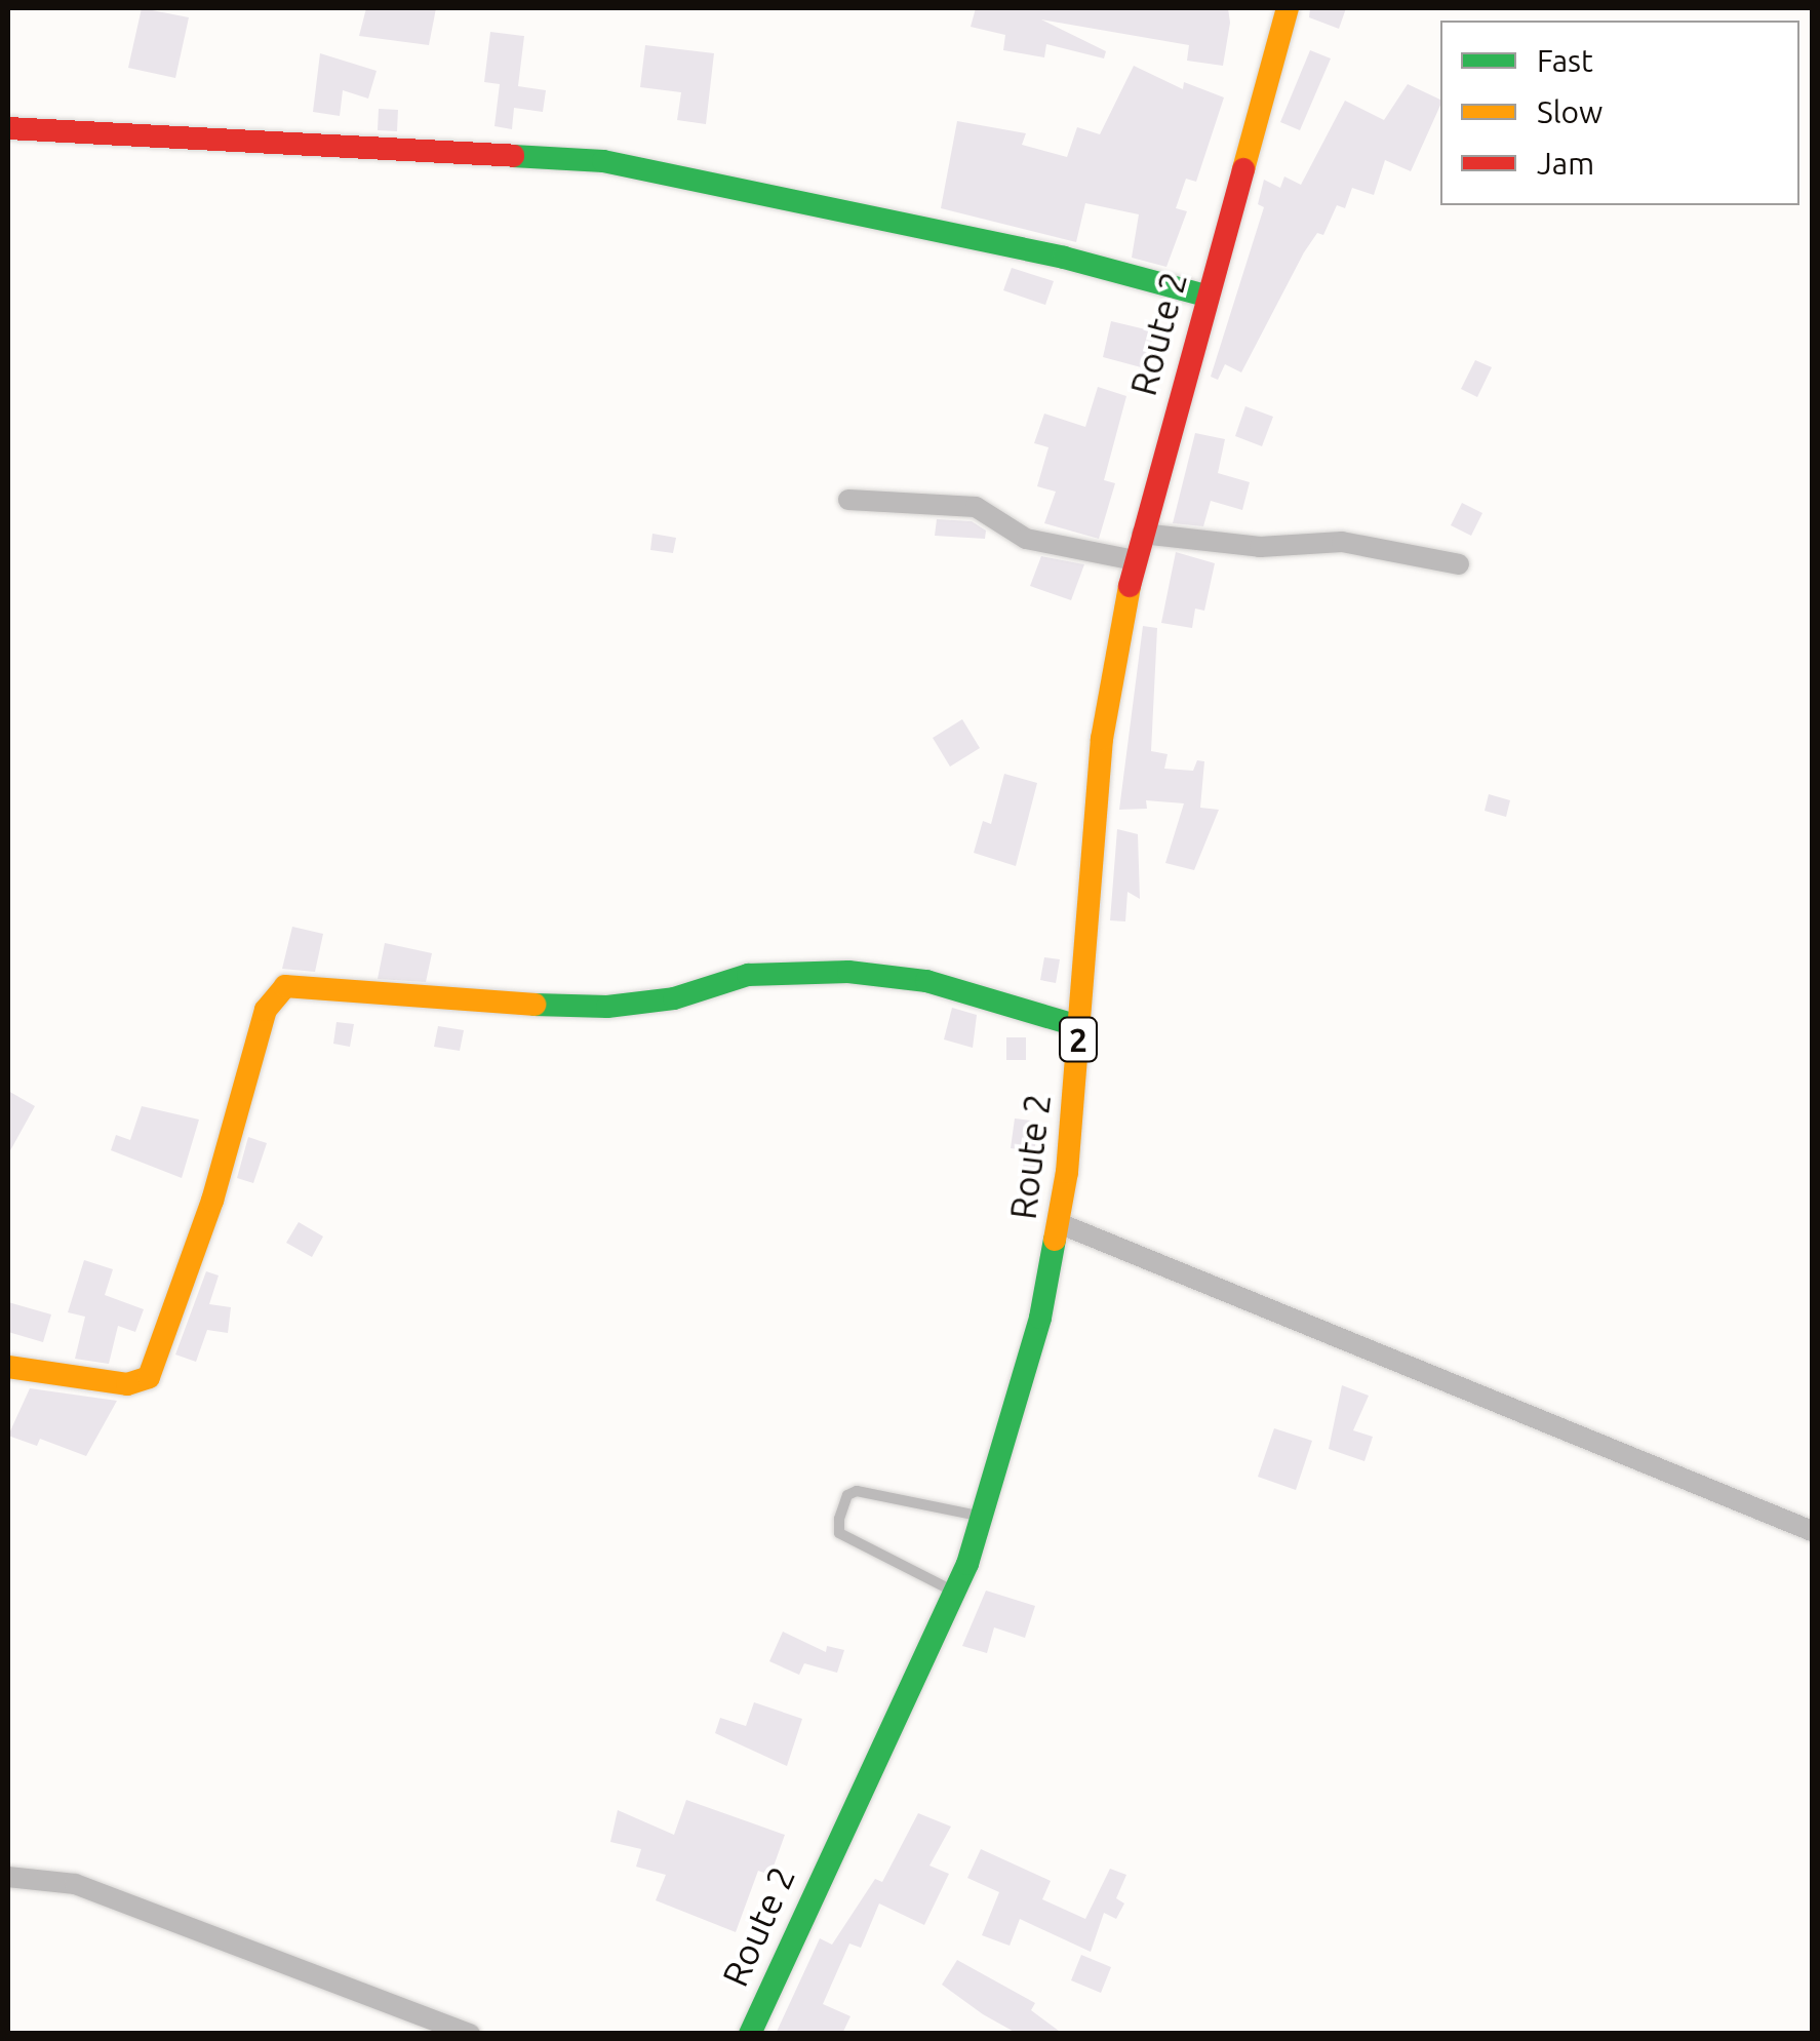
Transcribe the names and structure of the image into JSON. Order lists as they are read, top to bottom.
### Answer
{
  "streets": {
    "main road": ["Route 2", "2"]
  },
  "legend": ["Fast", "Slow", "Jam"]
}
